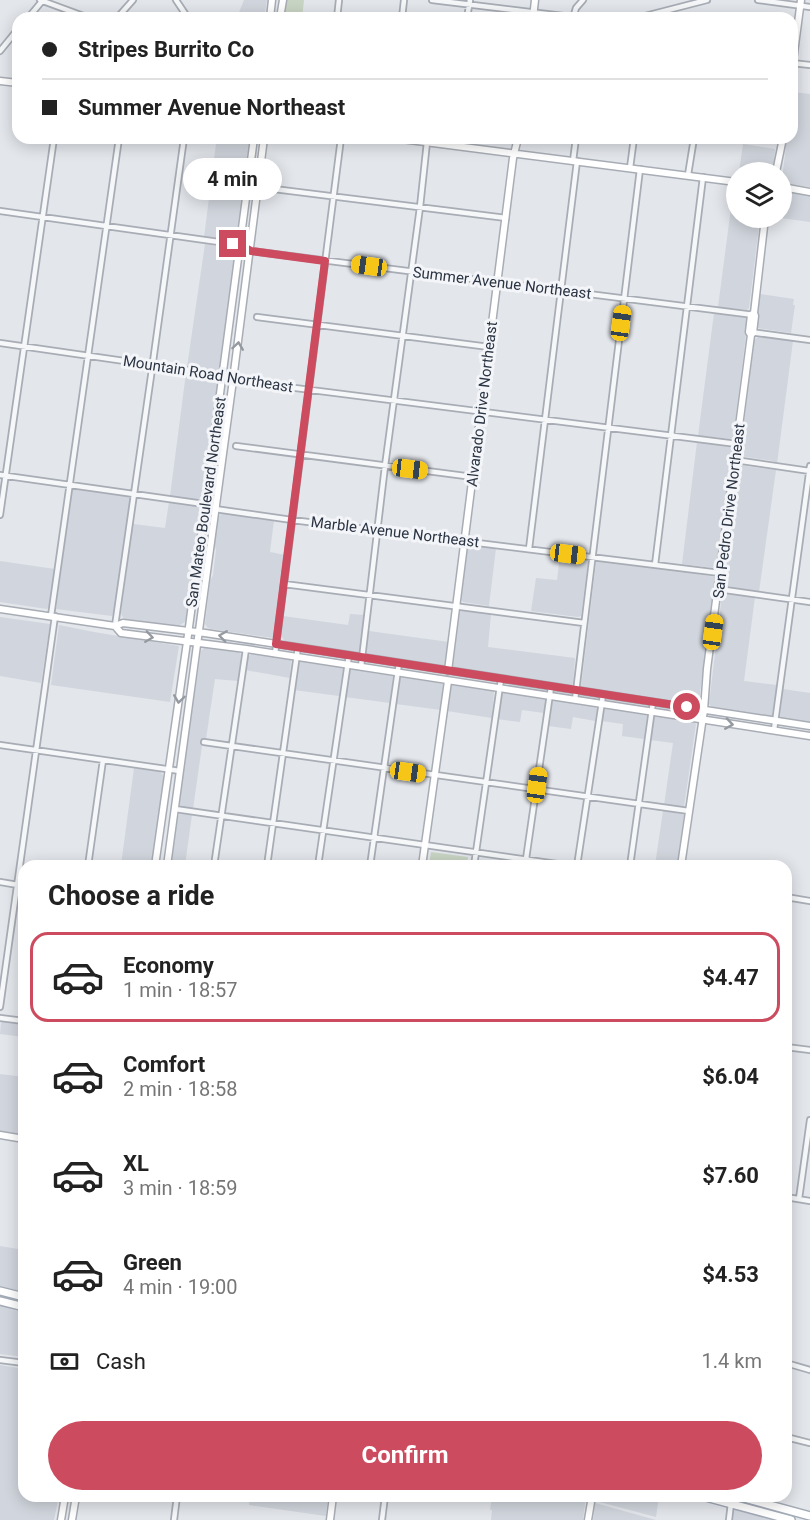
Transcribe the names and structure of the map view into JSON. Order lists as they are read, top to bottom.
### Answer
{
  "streets": {
    "main road": ["Alvarado Drive Northeast", "San Mateo Boulevard Northeast", "San Pedro Drive Northeast"],
    "street": ["Summer Avenue Northeast", "Mountain Road Northeast", "Marble Avenue Northeast"]
  },
  "crossings": [
    ["Summer Avenue Northeast", "Alvarado Drive Northeast"],
    ["Summer Avenue Northeast", "San Mateo Boulevard Northeast"],
    ["Summer Avenue Northeast", "San Pedro Drive Northeast"],
    ["Mountain Road Northeast", "Alvarado Drive Northeast"],
    ["Mountain Road Northeast", "San Mateo Boulevard Northeast"],
    ["Mountain Road Northeast", "San Pedro Drive Northeast"],
    ["Alvarado Drive Northeast", "Marble Avenue Northeast"],
    ["San Mateo Boulevard Northeast", "Marble Avenue Northeast"],
    ["San Pedro Drive Northeast", "Marble Avenue Northeast"]
  ],
  "page": {
    "banner": ["Stripes Burrito Co", "Summer Avenue Northeast"],
    "bubble": "4 min",
    "heading": "Choose a ride",
    "list": [
      {
        "name": "Economy",
        "note": "1 min · 18:57",
        "value": "$4.47"
      },
      {
        "name": "Comfort",
        "note": "2 min · 18:58",
        "value": "$6.04"
      },
      {
        "name": "XL",
        "note": "3 min · 18:59",
        "value": "$7.60"
      },
      {
        "name": "Green",
        "note": "4 min · 19:00",
        "value": "$4.53"
      }
    ],
    "pay": ["Cash", "1.4 km"],
    "buttons": "Confirm"
  }
}
